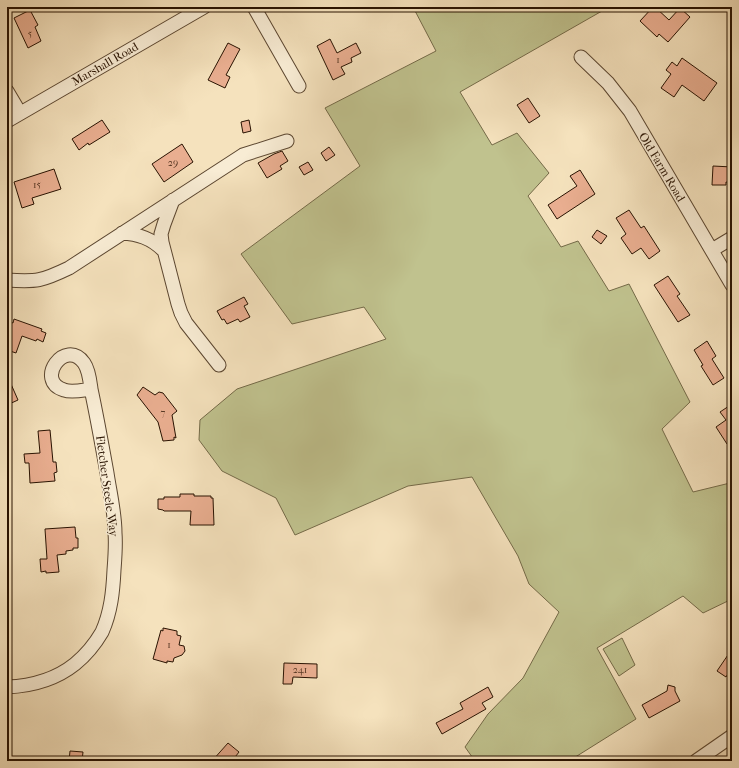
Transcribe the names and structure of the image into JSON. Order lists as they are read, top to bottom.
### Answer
{
  "streets": {
    "street": ["Marshall Road", "Old Farm Road", "Fletcher Steele Way"]
  },
  "house_numbers": [
    "5",
    "1",
    "29",
    "15",
    "7",
    "1",
    "241"
  ]
}
